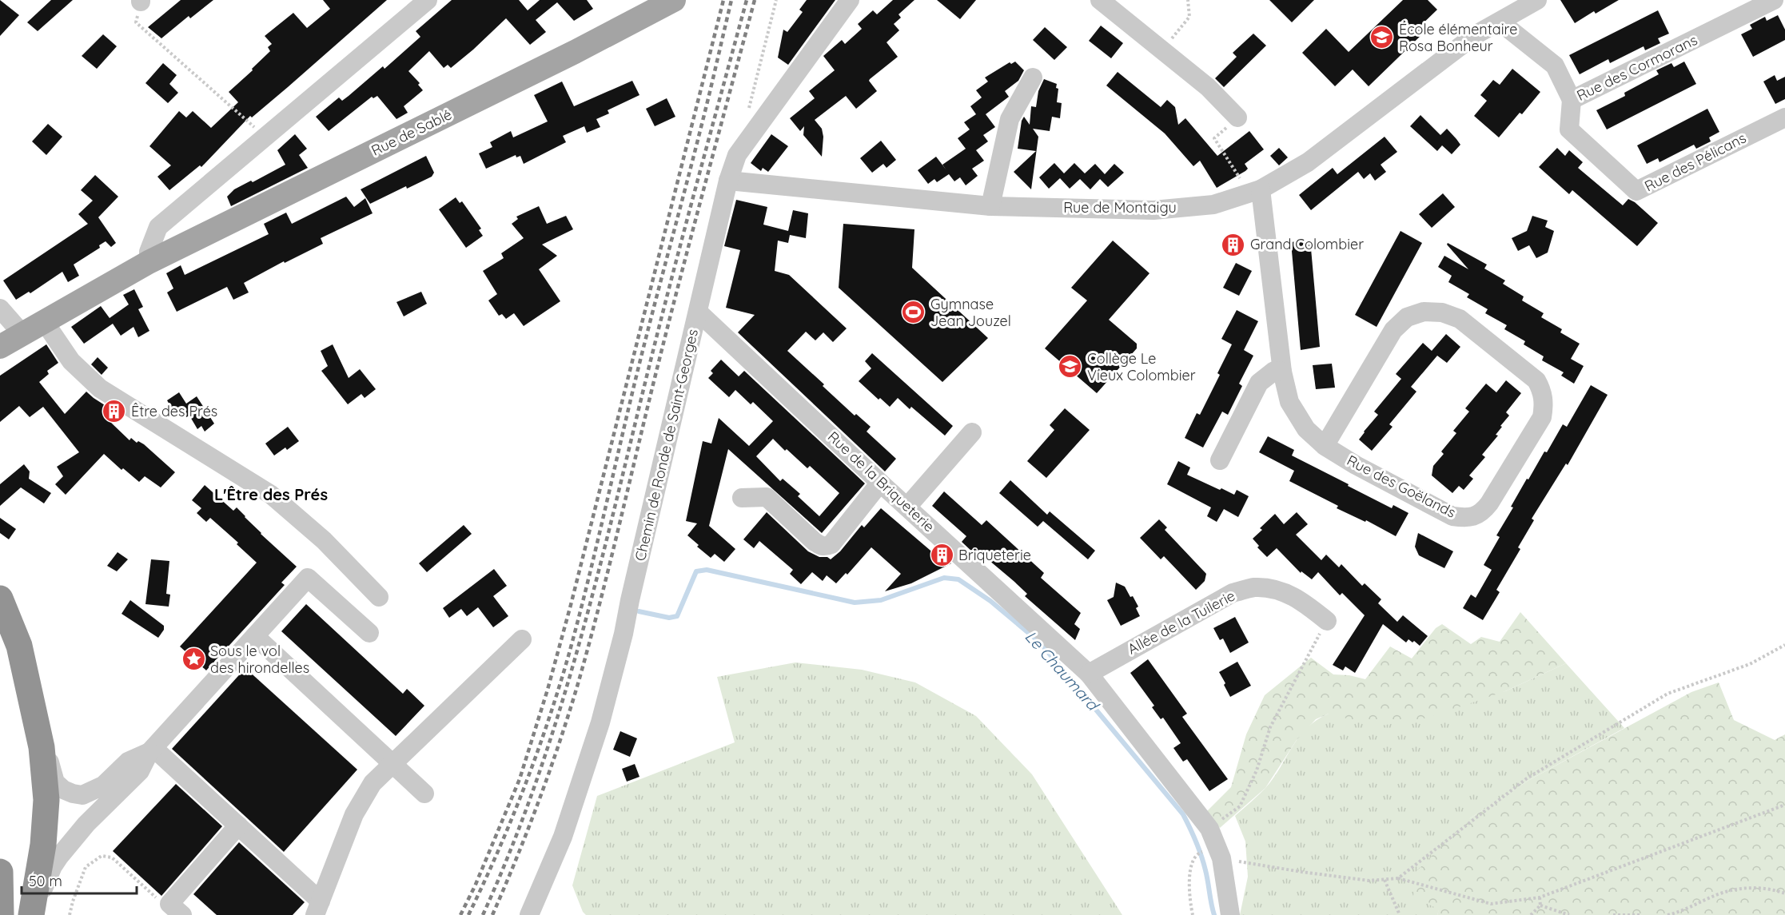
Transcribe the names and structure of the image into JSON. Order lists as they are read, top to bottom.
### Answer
{
  "streets": {
    "main road": ["Rue de Sablé"],
    "street": [
      "Rue des Cormorans",
      "Rue des Pélicans",
      "Rue de Montaigu",
      "Chemin de Ronde de Saint-Georges",
      "Rue de la Briqueterie",
      "Rue des Goëlands",
      "Allée de la Tuilerie"
    ]
  },
  "crossings": [
    ["Rue des Cormorans", "Rue des Pélicans"],
    ["Rue des Cormorans", "Rue de Montaigu"],
    ["Rue de Montaigu", "Chemin de Ronde de Saint-Georges"],
    ["Rue de Montaigu", "Rue des Goëlands"],
    ["Chemin de Ronde de Saint-Georges", "Rue de la Briqueterie"],
    ["Rue de la Briqueterie", "Allée de la Tuilerie"]
  ],
  "districts": ["L'Être des Prés"],
  "water": ["Le Chaumard"],
  "places": {
    "school or university": ["École élémentaire Rosa Bonheur", "Collège Le Vieux Colombier"],
    "building": ["Grand Colombier", "Être des Prés", "Briqueterie"],
    "sports": ["Gymnase Jean Jouzel"],
    "place": ["Sous le vol des hirondelles"]
  },
  "scale_bar": "50 m"
}
